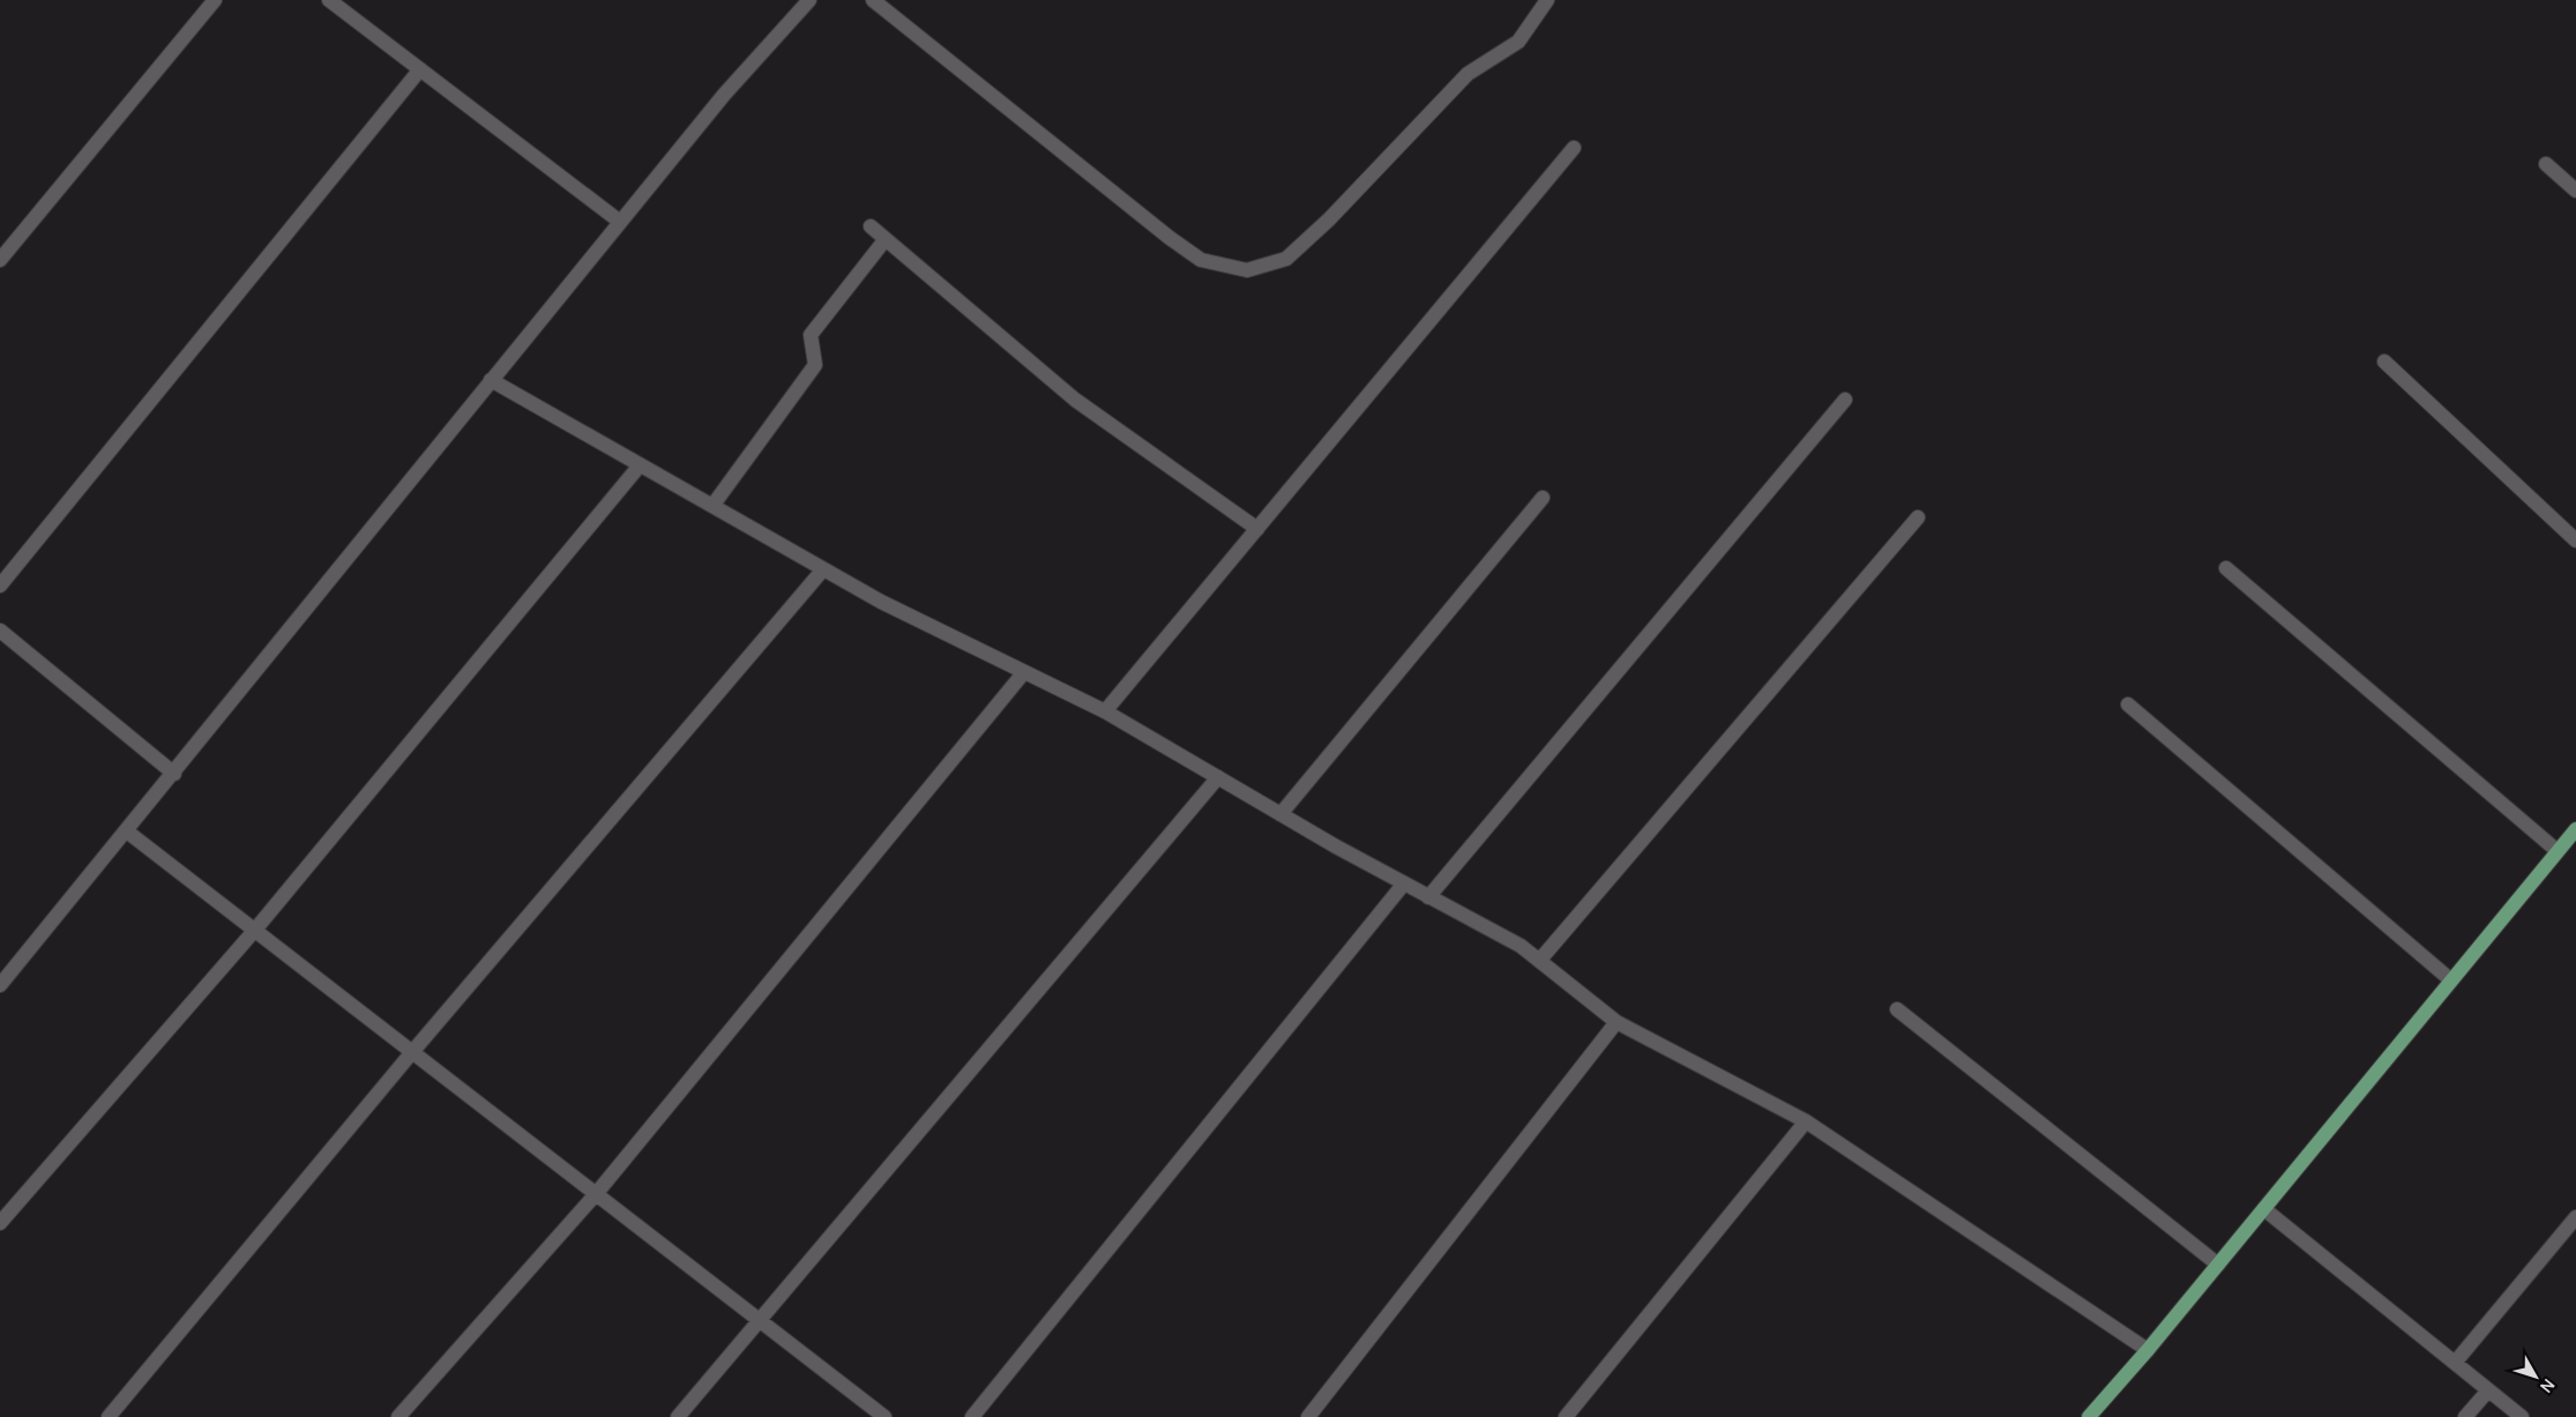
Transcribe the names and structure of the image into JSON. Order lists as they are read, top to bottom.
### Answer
{
  "north": "bottom right"
}
